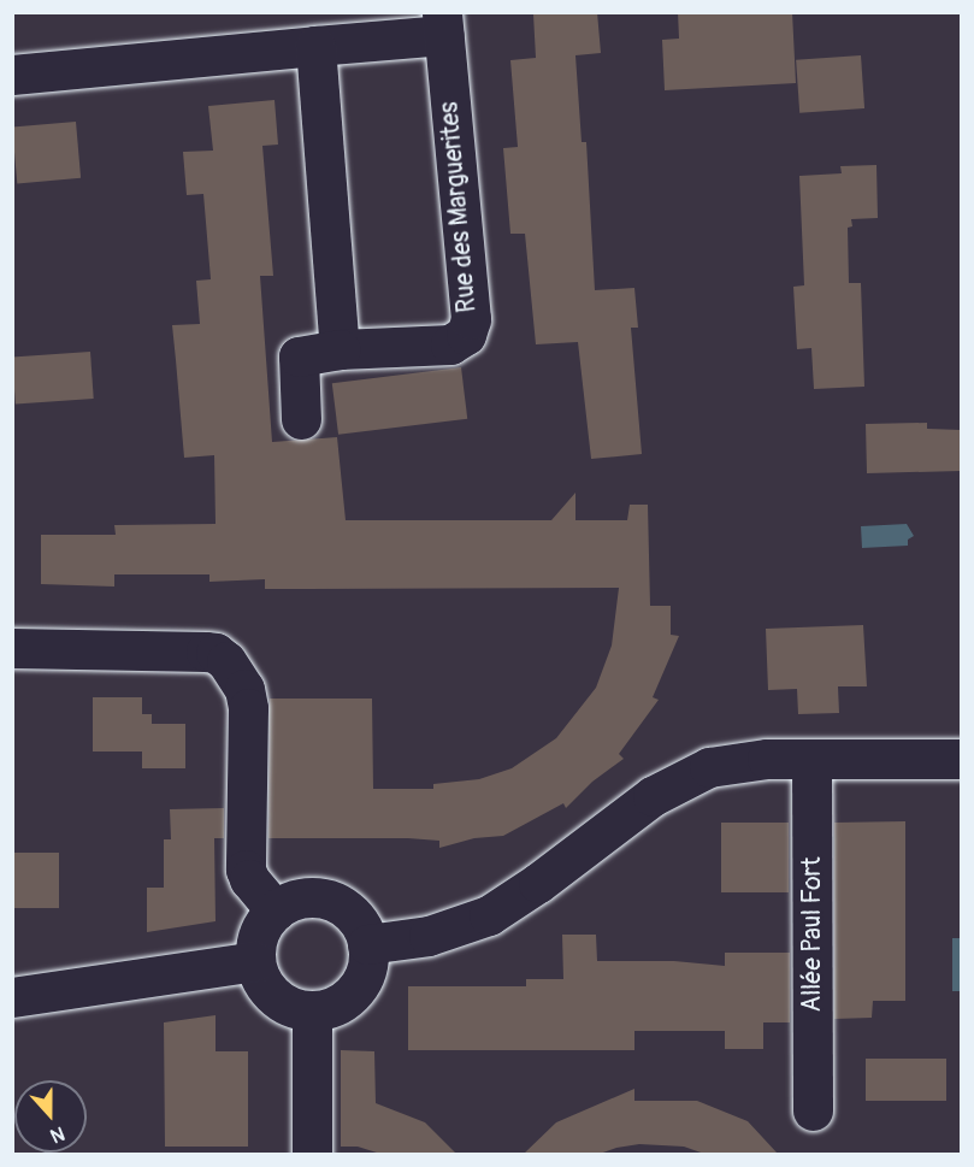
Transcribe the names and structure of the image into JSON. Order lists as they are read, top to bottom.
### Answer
{
  "streets": {
    "street": ["Rue des Marguerites", "Allée Paul Fort"]
  },
  "north": "bottom"
}
